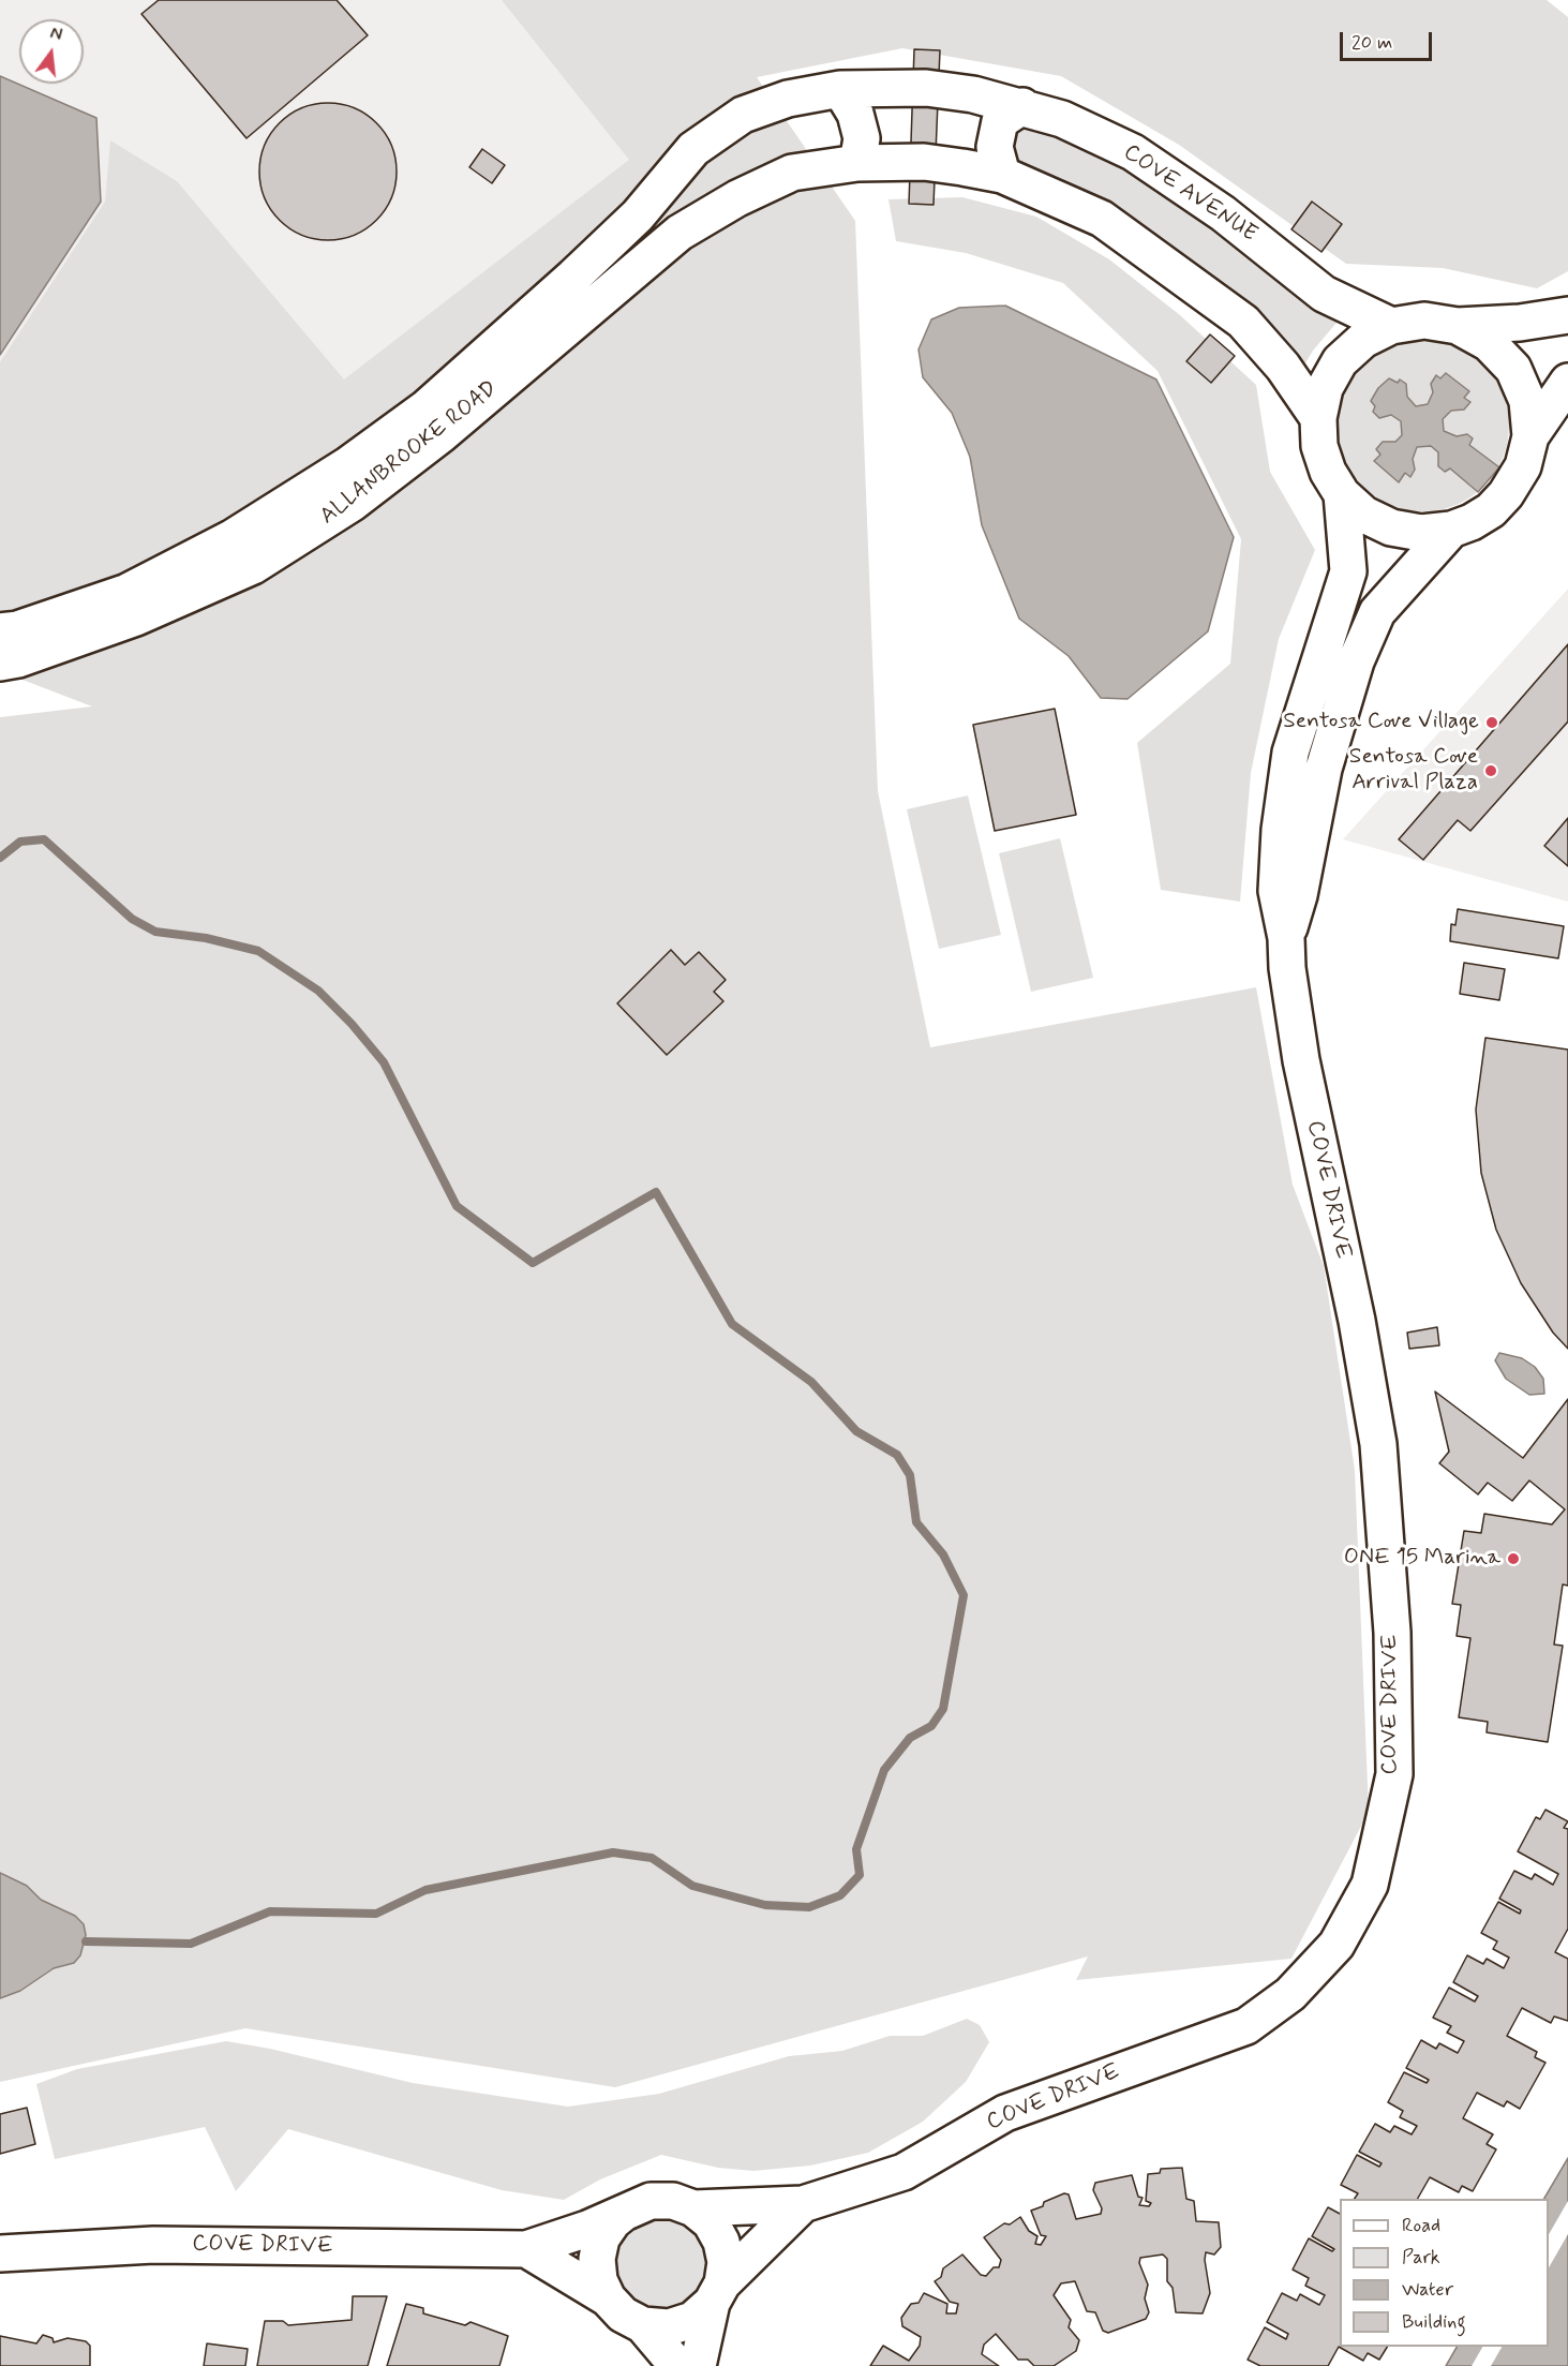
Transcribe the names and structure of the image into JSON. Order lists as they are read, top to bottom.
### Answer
{
  "streets": {
    "street": ["COVE AVENUE", "ALLANBROOKE ROAD", "COVE DRIVE"]
  },
  "crossings": [
    ["COVE AVENUE", "ALLANBROOKE ROAD"],
    ["COVE AVENUE", "COVE DRIVE"]
  ],
  "places": ["Sentosa Cove Village", "Sentosa Cove Arrival Plaza", "ONE ̊15 Marina"],
  "legend": [
    "Road",
    "Park",
    "Water",
    "Building"
  ],
  "scale_bar": "20 m",
  "north": "top"
}
